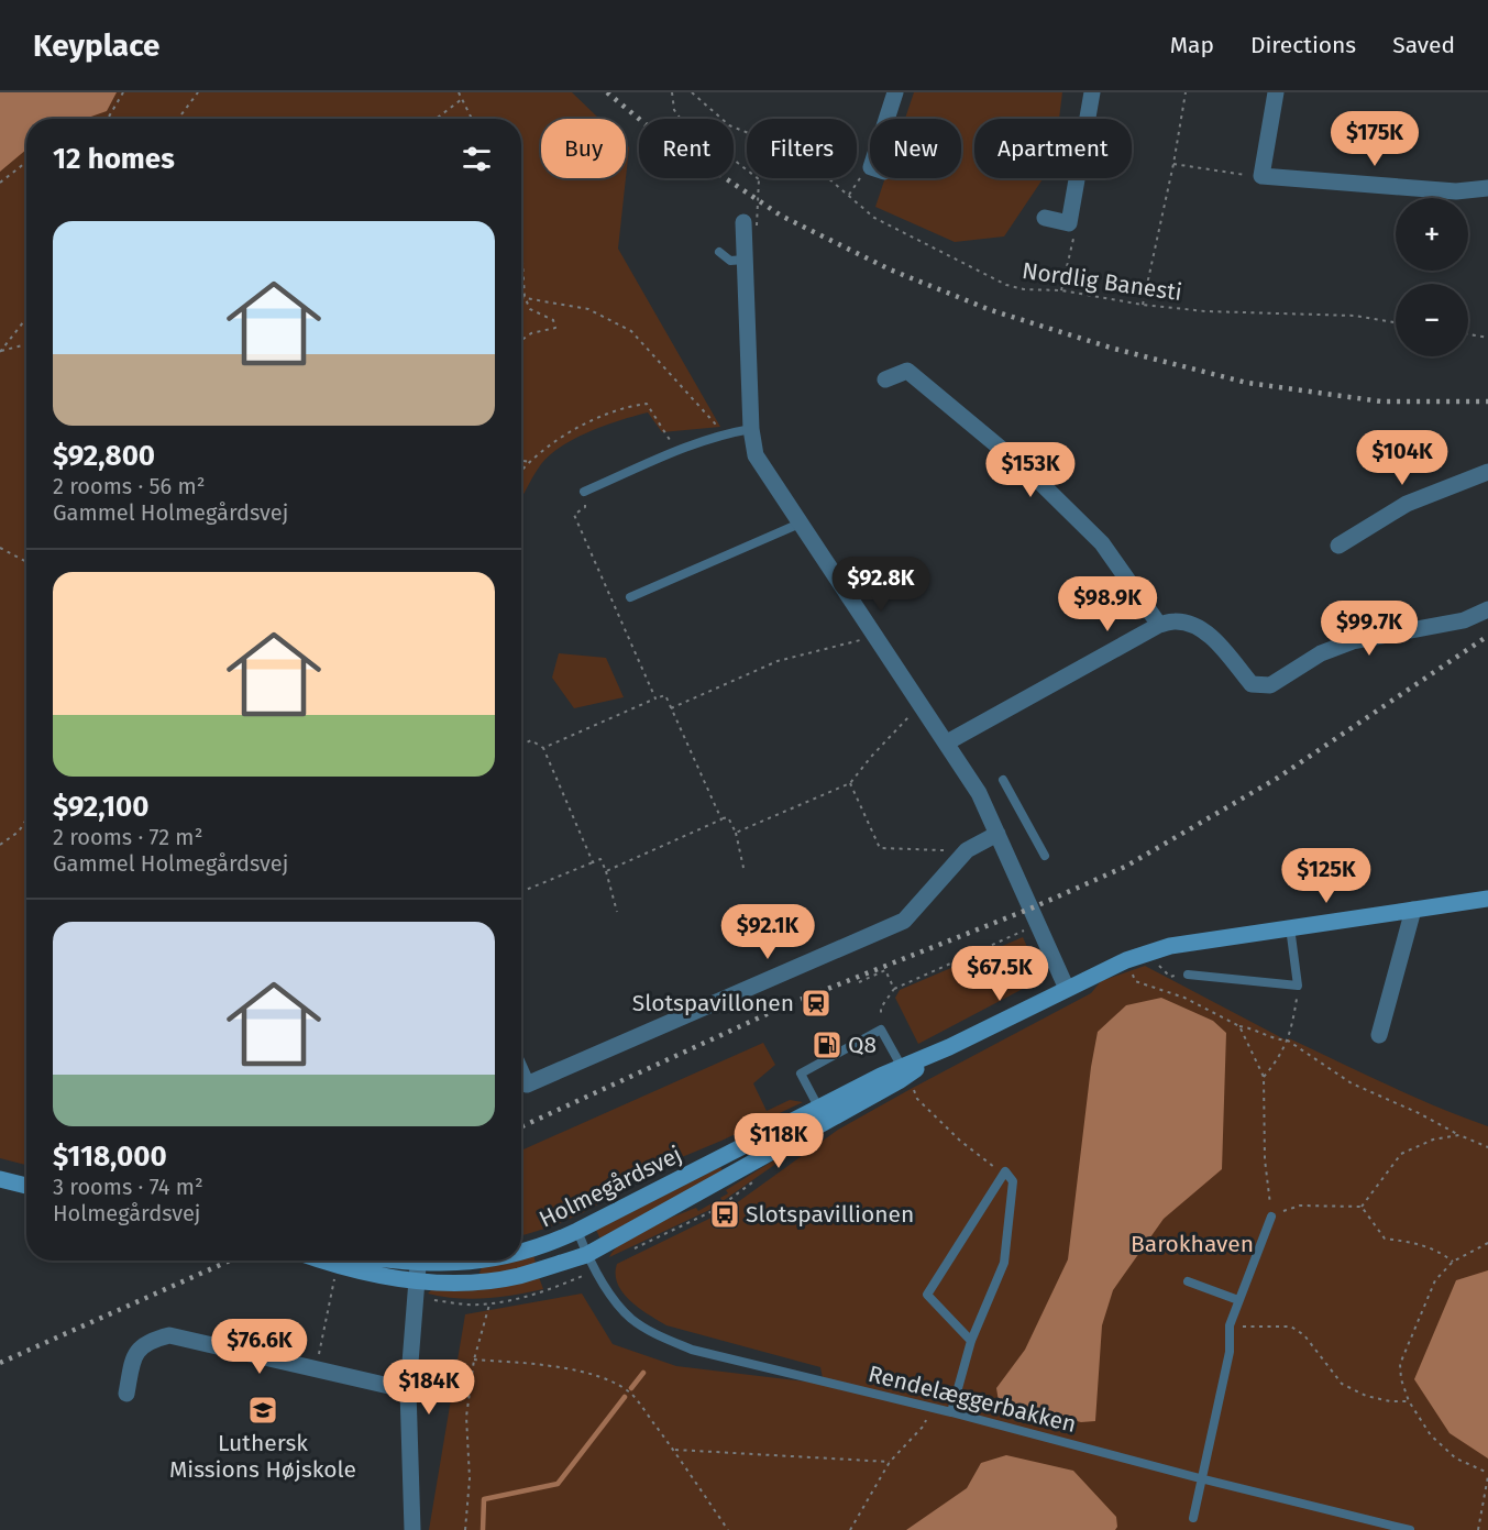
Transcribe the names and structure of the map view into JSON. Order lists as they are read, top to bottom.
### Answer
{
  "streets": {
    "street": ["Holmegårdsvej"],
    "lane": ["Rendelæggerbakken"],
    "path": ["Nordlig Banesti"]
  },
  "crossings": [
    ["Holmegårdsvej", "Rendelæggerbakken"]
  ],
  "parks": ["Barokhaven"],
  "places": {
    "station": ["Slotspavillonen"],
    "fuel station": ["Q8"],
    "bus stop": ["Slotspavillionen"],
    "school or university": ["Luthersk Missions Højskole"]
  },
  "page": {
    "header": "Keyplace",
    "nav": ["Map", "Directions", "Saved"],
    "price": [
      "$175K",
      "$104K",
      "$153K",
      "$92.8K",
      "$98.9K",
      "$99.7K",
      "$125K",
      "$92.1K",
      "$67.5K",
      "$118K",
      "$76.6K",
      "$184K"
    ],
    "chip": [
      "Buy",
      "Rent",
      "Filters",
      "New",
      "Apartment"
    ],
    "heading": "12 homes",
    "map_buttons": ["+", "−"],
    "list": [
      {
        "name": "$92,800",
        "note": "2 rooms · 56 m² · Gammel Holmegårdsvej"
      },
      {
        "name": "$92,100",
        "note": "2 rooms · 72 m² · Gammel Holmegårdsvej"
      },
      {
        "name": "$118,000",
        "note": "3 rooms · 74 m² · Holmegårdsvej"
      }
    ]
  }
}
